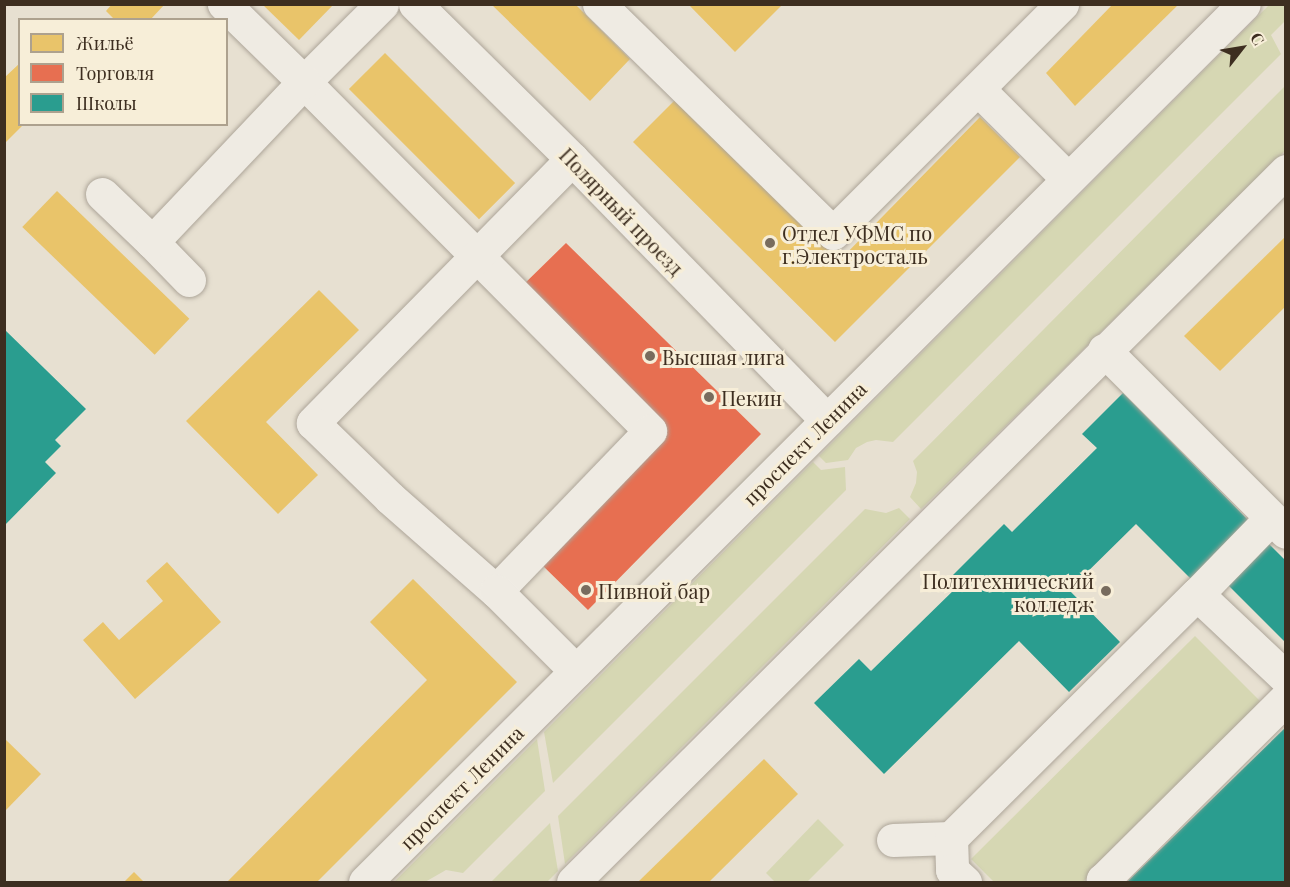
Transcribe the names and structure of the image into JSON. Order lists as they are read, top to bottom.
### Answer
{
  "streets": {
    "street": ["Полярный проезд", "проспект Ленина"]
  },
  "crossings": [
    ["Полярный проезд", "проспект Ленина"]
  ],
  "places": [
    "Отдел УФМС по г.Электросталь",
    "Высшая лига",
    "Пекин",
    "Пивной бар",
    "Политехнический колледж"
  ],
  "legend": ["Жильё", "Торговля", "Школы"],
  "north": "top right"
}
